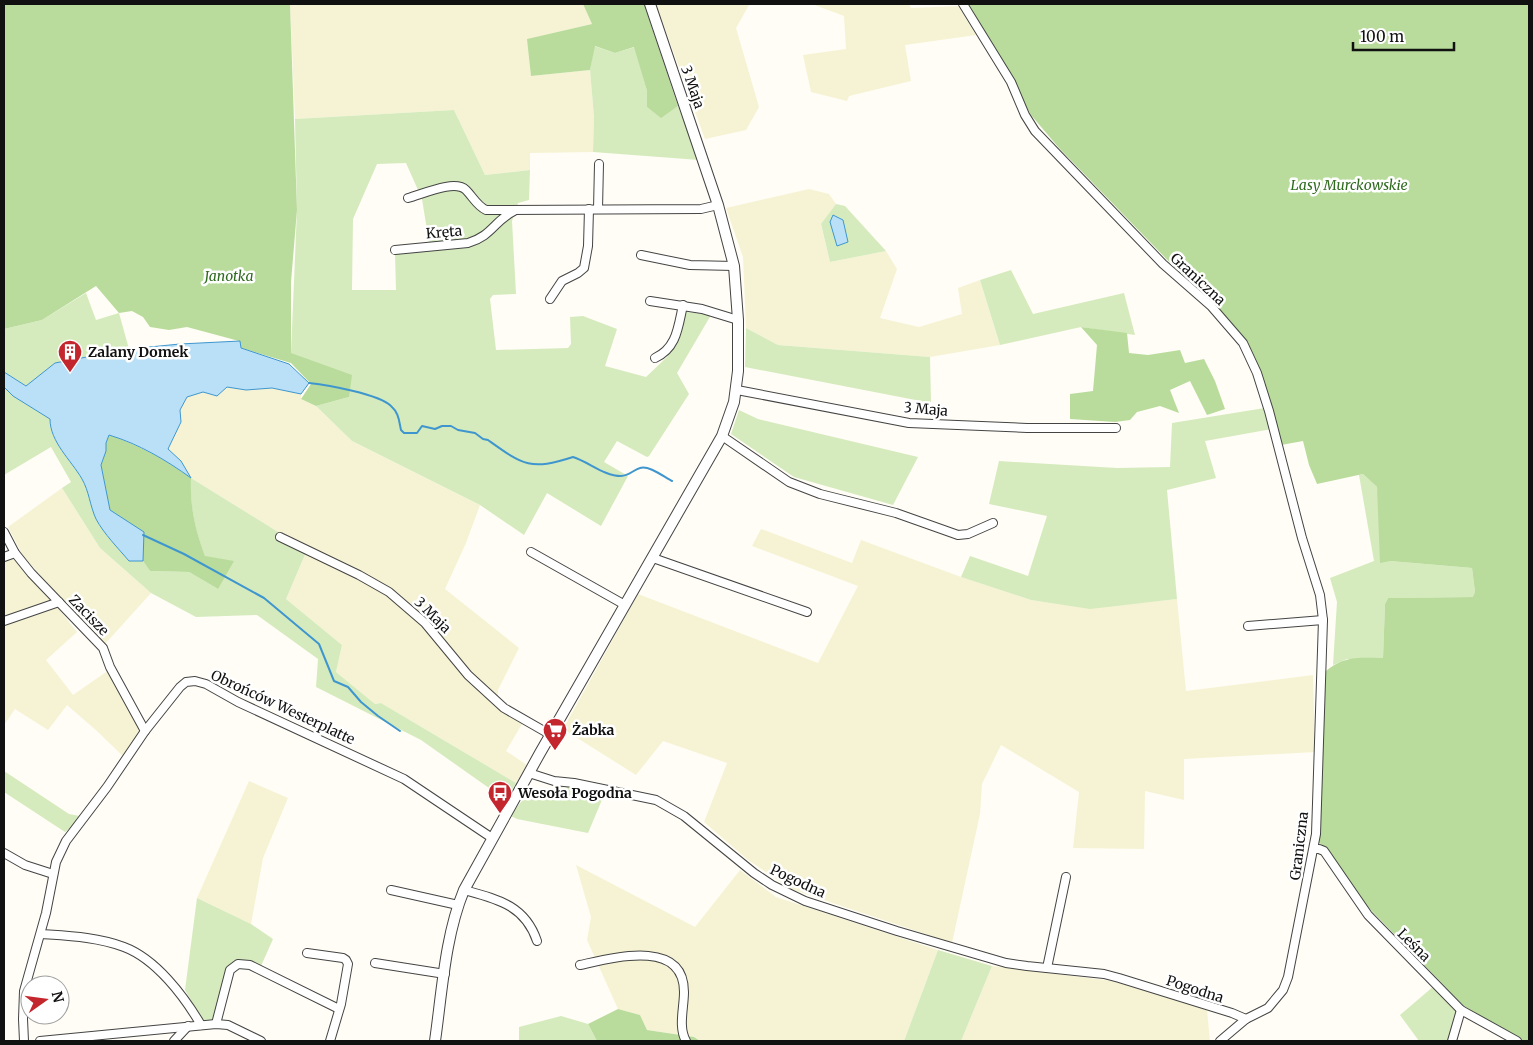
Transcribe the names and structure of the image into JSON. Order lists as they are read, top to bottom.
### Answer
{
  "streets": {
    "street": [
      "3 Maja",
      "Kręta",
      "Graniczna",
      "Zacisze",
      "Obrońców Westerplatte",
      "Pogodna",
      "Leśna"
    ]
  },
  "crossings": [
    ["3 Maja", "Obrońców Westerplatte"],
    ["3 Maja", "Pogodna"],
    ["Graniczna", "Pogodna"],
    ["Graniczna", "Leśna"],
    ["Zacisze", "Obrońców Westerplatte"]
  ],
  "parks": ["Lasy Murckowskie", "Janotka"],
  "places": {
    "building": ["Zalany Domek"],
    "supermarket": ["Żabka"],
    "bus stop": ["Wesoła Pogodna"]
  },
  "scale_bar": "100 m",
  "north": "right"
}
